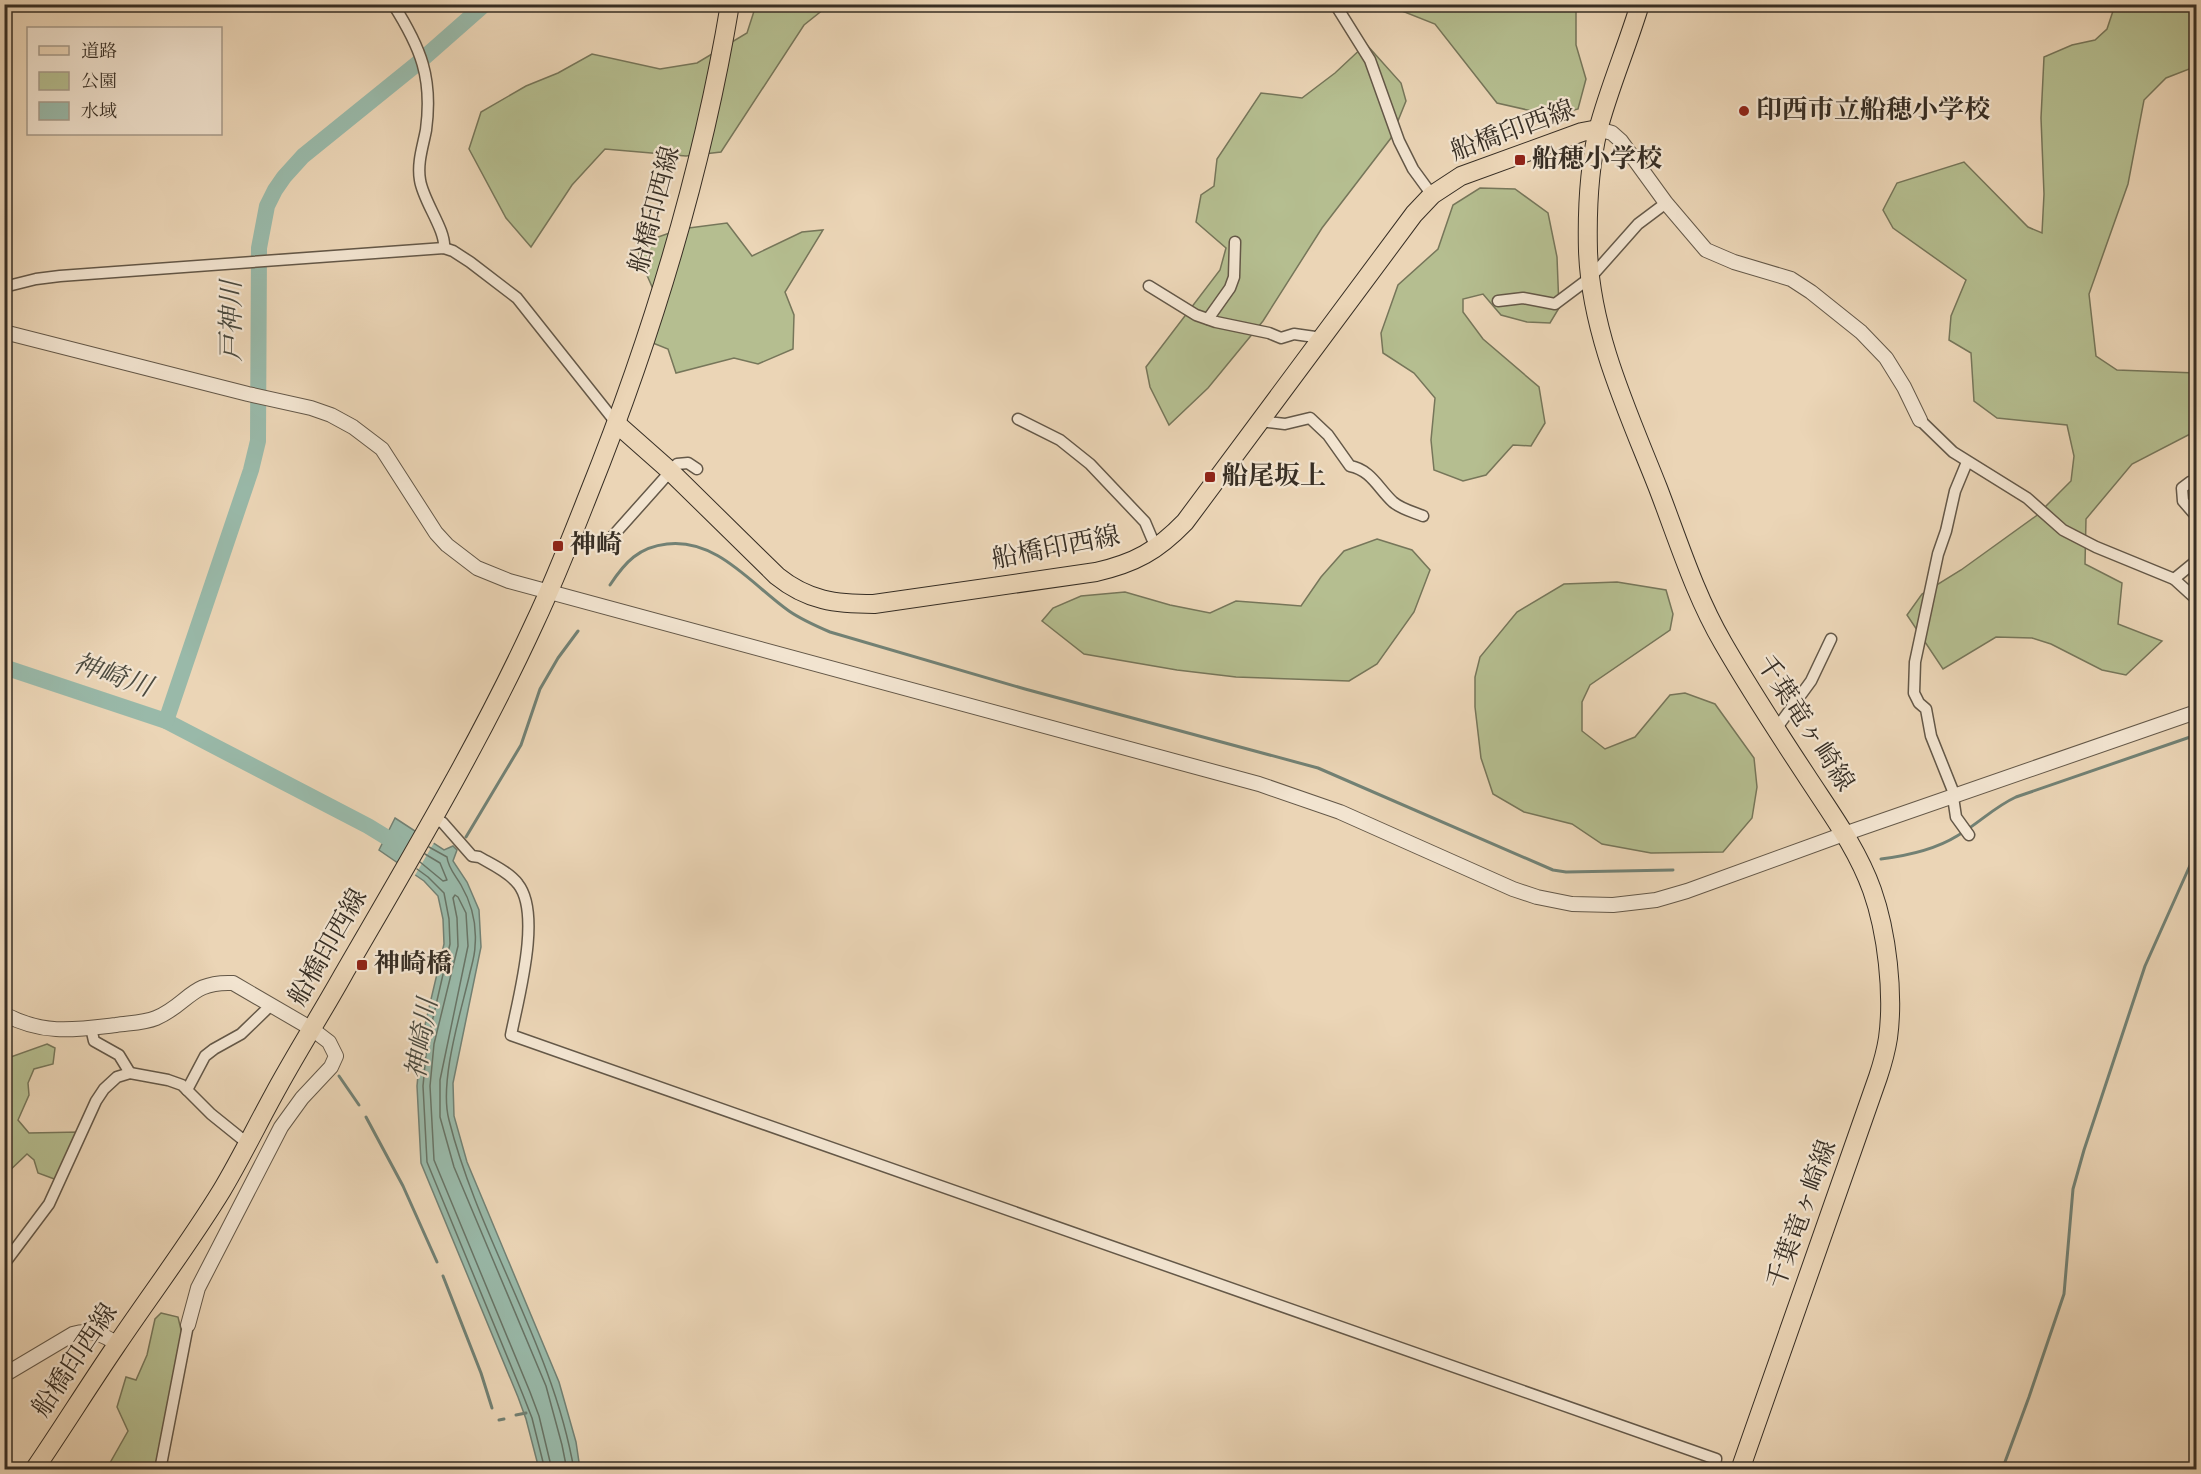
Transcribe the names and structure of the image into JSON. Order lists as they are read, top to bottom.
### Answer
{
  "streets": {
    "main road": ["船橋印西線", "千葉竜ヶ崎線"]
  },
  "crossings": [
    ["船橋印西線", "千葉竜ヶ崎線"]
  ],
  "water": ["戸神川", "神崎川"],
  "places": {
    "other": ["印西市立船穂小学校"],
    "transit": [
      "船穂小学校",
      "船尾坂上",
      "神崎",
      "神崎橋"
    ]
  },
  "legend": ["道路", "公園", "水域"]
}
